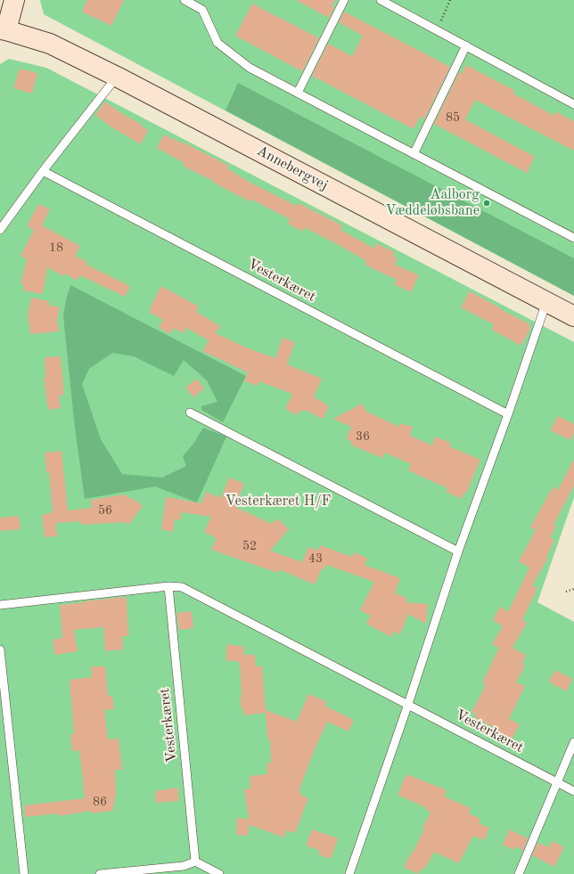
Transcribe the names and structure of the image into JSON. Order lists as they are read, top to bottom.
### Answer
{
  "streets": {
    "street": ["Annebergvej"],
    "lane": ["Vesterkæret"]
  },
  "parks": ["Vesterkæret H/F"],
  "places": ["Aalborg Væddeløbsbane"],
  "house_numbers": [
    "85",
    "18",
    "36",
    "56",
    "52",
    "43",
    "86"
  ]
}
